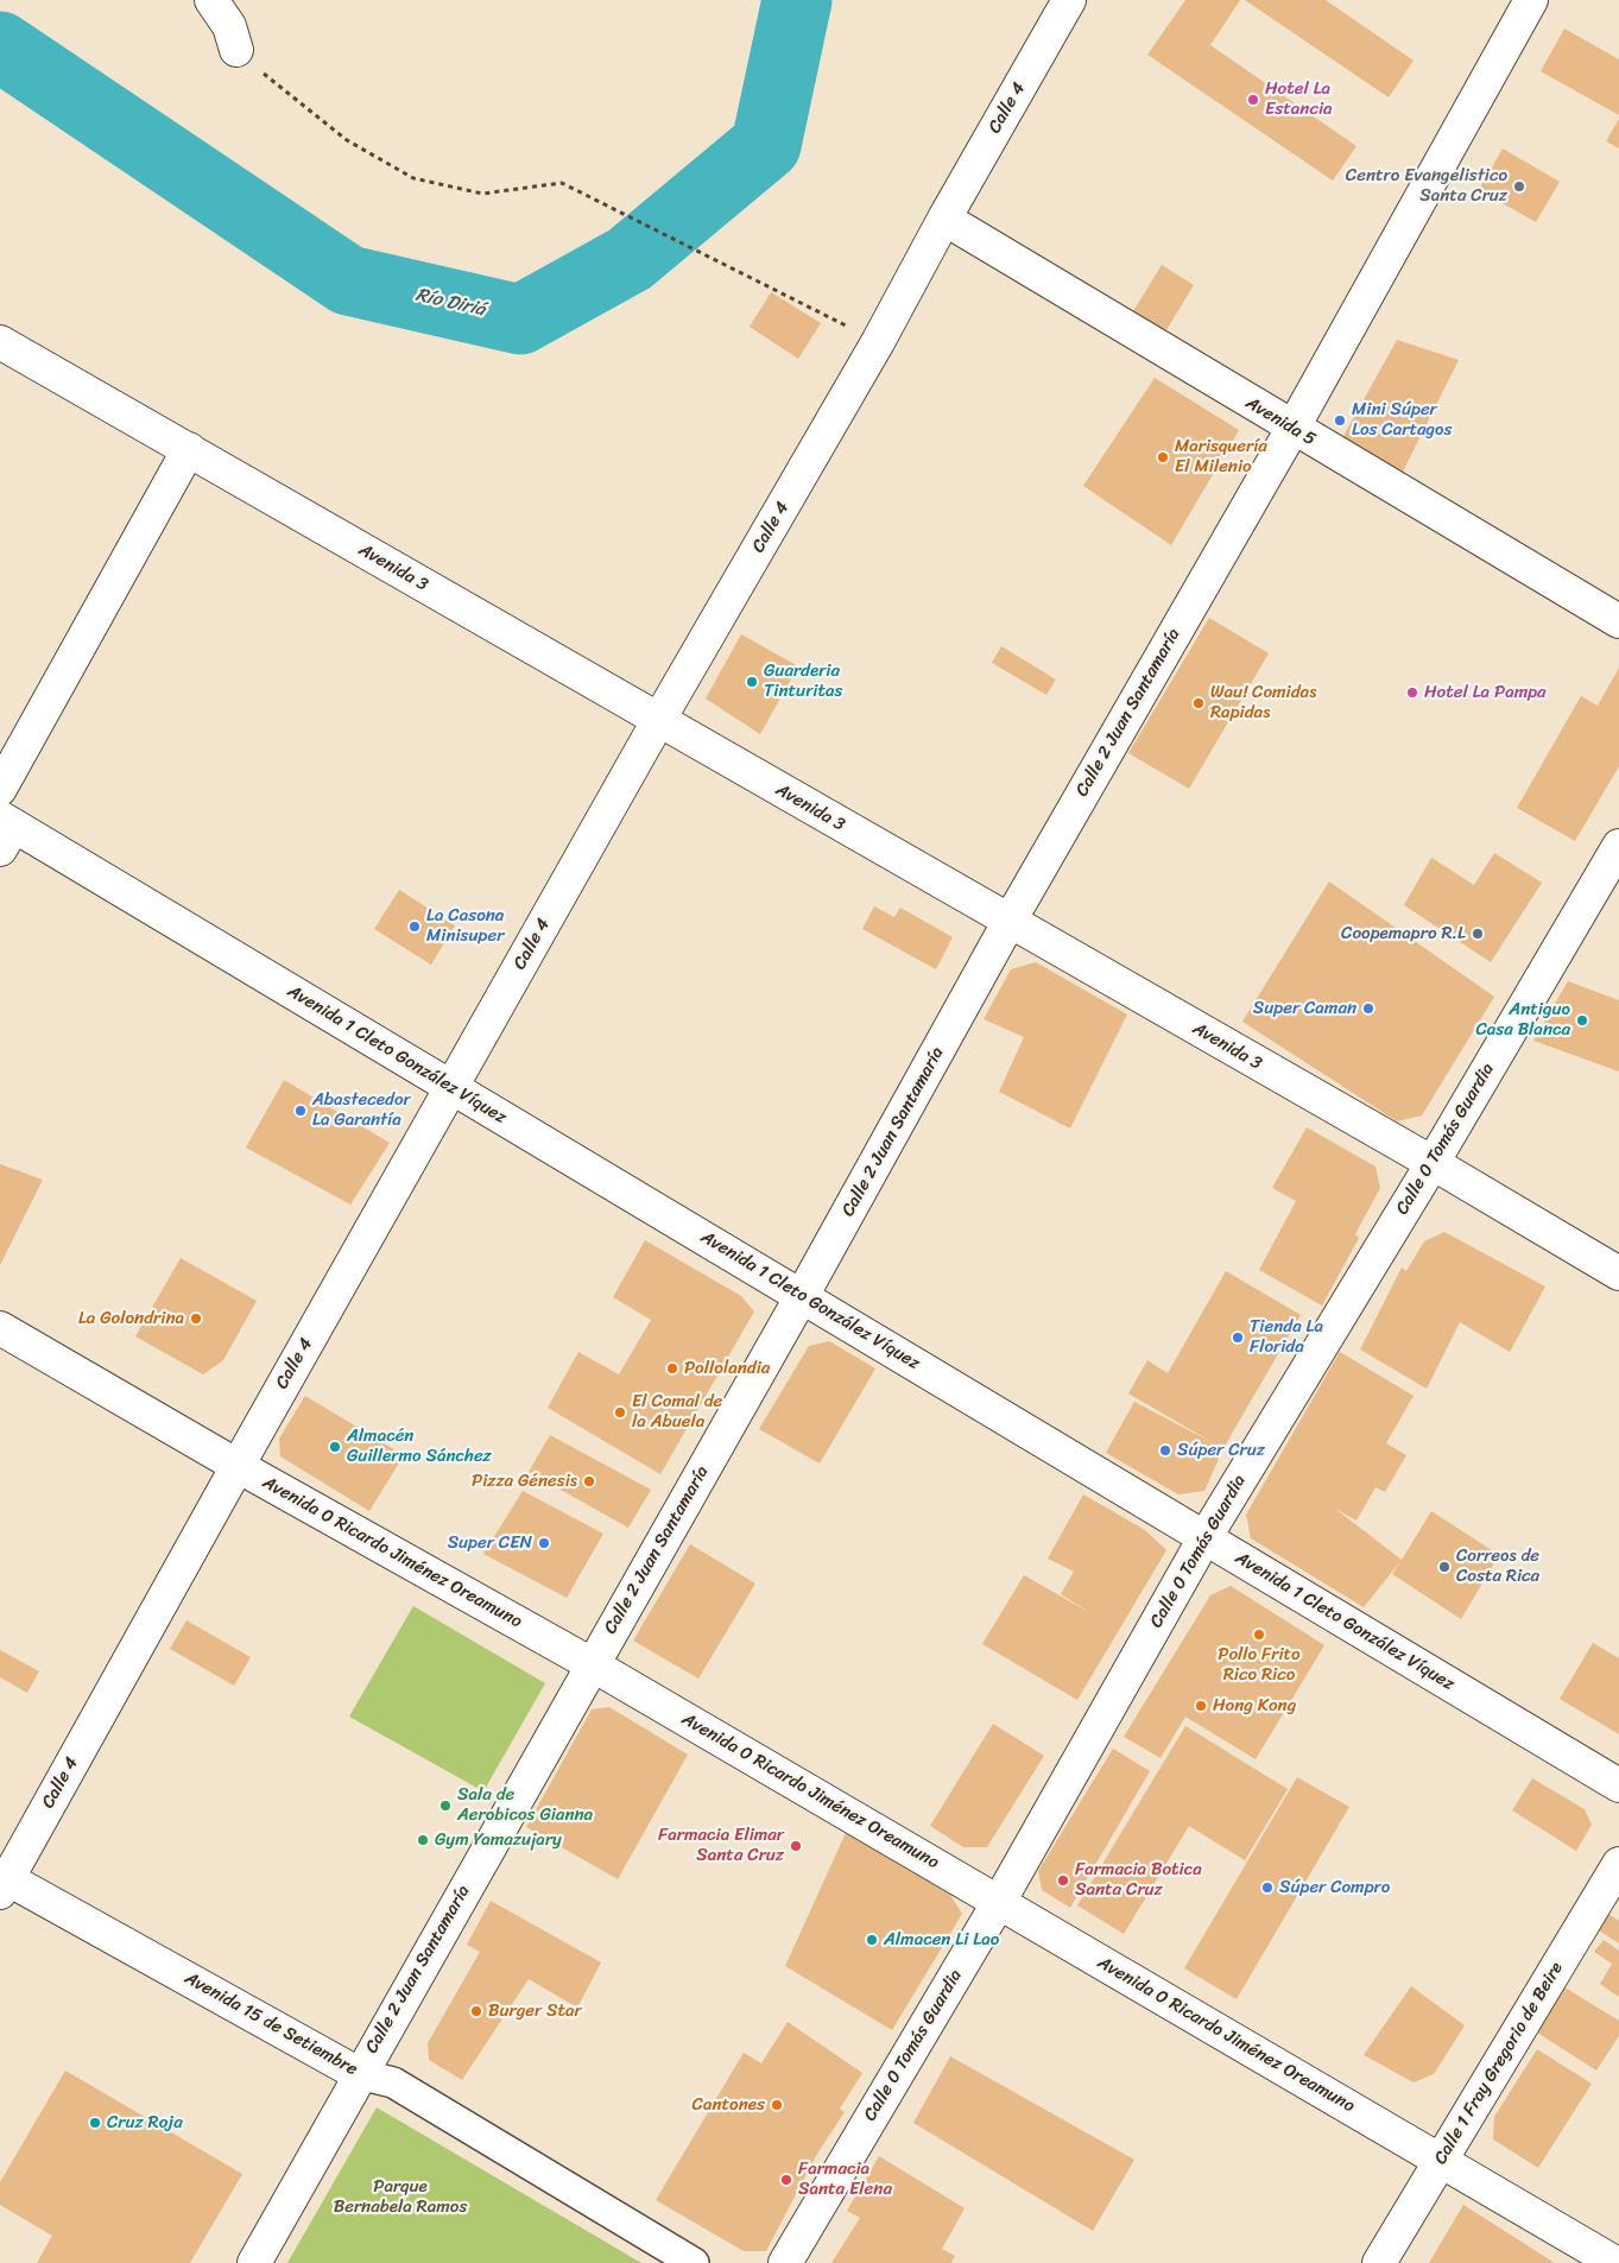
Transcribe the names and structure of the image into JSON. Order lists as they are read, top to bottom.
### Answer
{
  "streets": {
    "street": [
      "Calle 4",
      "Avenida 5",
      "Avenida 3",
      "Calle 2 Juan Santamaría",
      "Avenida 1 Cleto González Víquez",
      "Calle 0 Tomás Guardia",
      "Avenida 0 Ricardo Jiménez Oreamuno",
      "Avenida 15 de Setiembre",
      "Calle 1 Fray Gregorio de Beire"
    ]
  },
  "crossings": [
    ["Calle 4", "Avenida 5"],
    ["Calle 4", "Avenida 3"],
    ["Calle 4", "Avenida 1 Cleto González Víquez"],
    ["Calle 4", "Avenida 0 Ricardo Jiménez Oreamuno"],
    ["Calle 4", "Avenida 15 de Setiembre"],
    ["Avenida 5", "Calle 2 Juan Santamaría"],
    ["Avenida 3", "Calle 2 Juan Santamaría"],
    ["Avenida 3", "Calle 0 Tomás Guardia"],
    ["Calle 2 Juan Santamaría", "Avenida 1 Cleto González Víquez"],
    ["Calle 2 Juan Santamaría", "Avenida 0 Ricardo Jiménez Oreamuno"],
    ["Calle 2 Juan Santamaría", "Avenida 15 de Setiembre"],
    ["Avenida 1 Cleto González Víquez", "Calle 0 Tomás Guardia"],
    ["Calle 0 Tomás Guardia", "Avenida 0 Ricardo Jiménez Oreamuno"],
    ["Avenida 0 Ricardo Jiménez Oreamuno", "Calle 1 Fray Gregorio de Beire"]
  ],
  "water": ["Río Diriá"],
  "parks": ["Parque Bernabela Ramos"],
  "places": [
    "Hotel La Estancia",
    "Centro Evangelistico Santa Cruz",
    "Mini Súper Los Cartagos",
    "Marisquería El Milenio",
    "Guarderia Tinturitas",
    "Hotel La Pampa",
    "Wau! Comidas Rapidas",
    "La Casona Minisuper",
    "Coopemapro R.L",
    "Super Caman",
    "Antiguo Casa Blanca",
    "Abastecedor La Garantía",
    "La Golondrina",
    "Tienda La Florida",
    "Pollolandia",
    "El Comal de la Abuela",
    "Almacén Guillermo Sánchez",
    "Súper Cruz",
    "Pizza Génesis",
    "Super CEN",
    "Correos de Costa Rica",
    "Pollo Frito Rico Rico",
    "Hong Kong",
    "Sala de Aerobicos Gianna",
    "Gym Yamazujary",
    "Farmacia Elimar Santa Cruz",
    "Farmacia Botica Santa Cruz",
    "Súper Compro",
    "Almacen Li Lao",
    "Burger Star",
    "Cantones",
    "Cruz Roja",
    "Farmacia Santa Elena"
  ]
}
